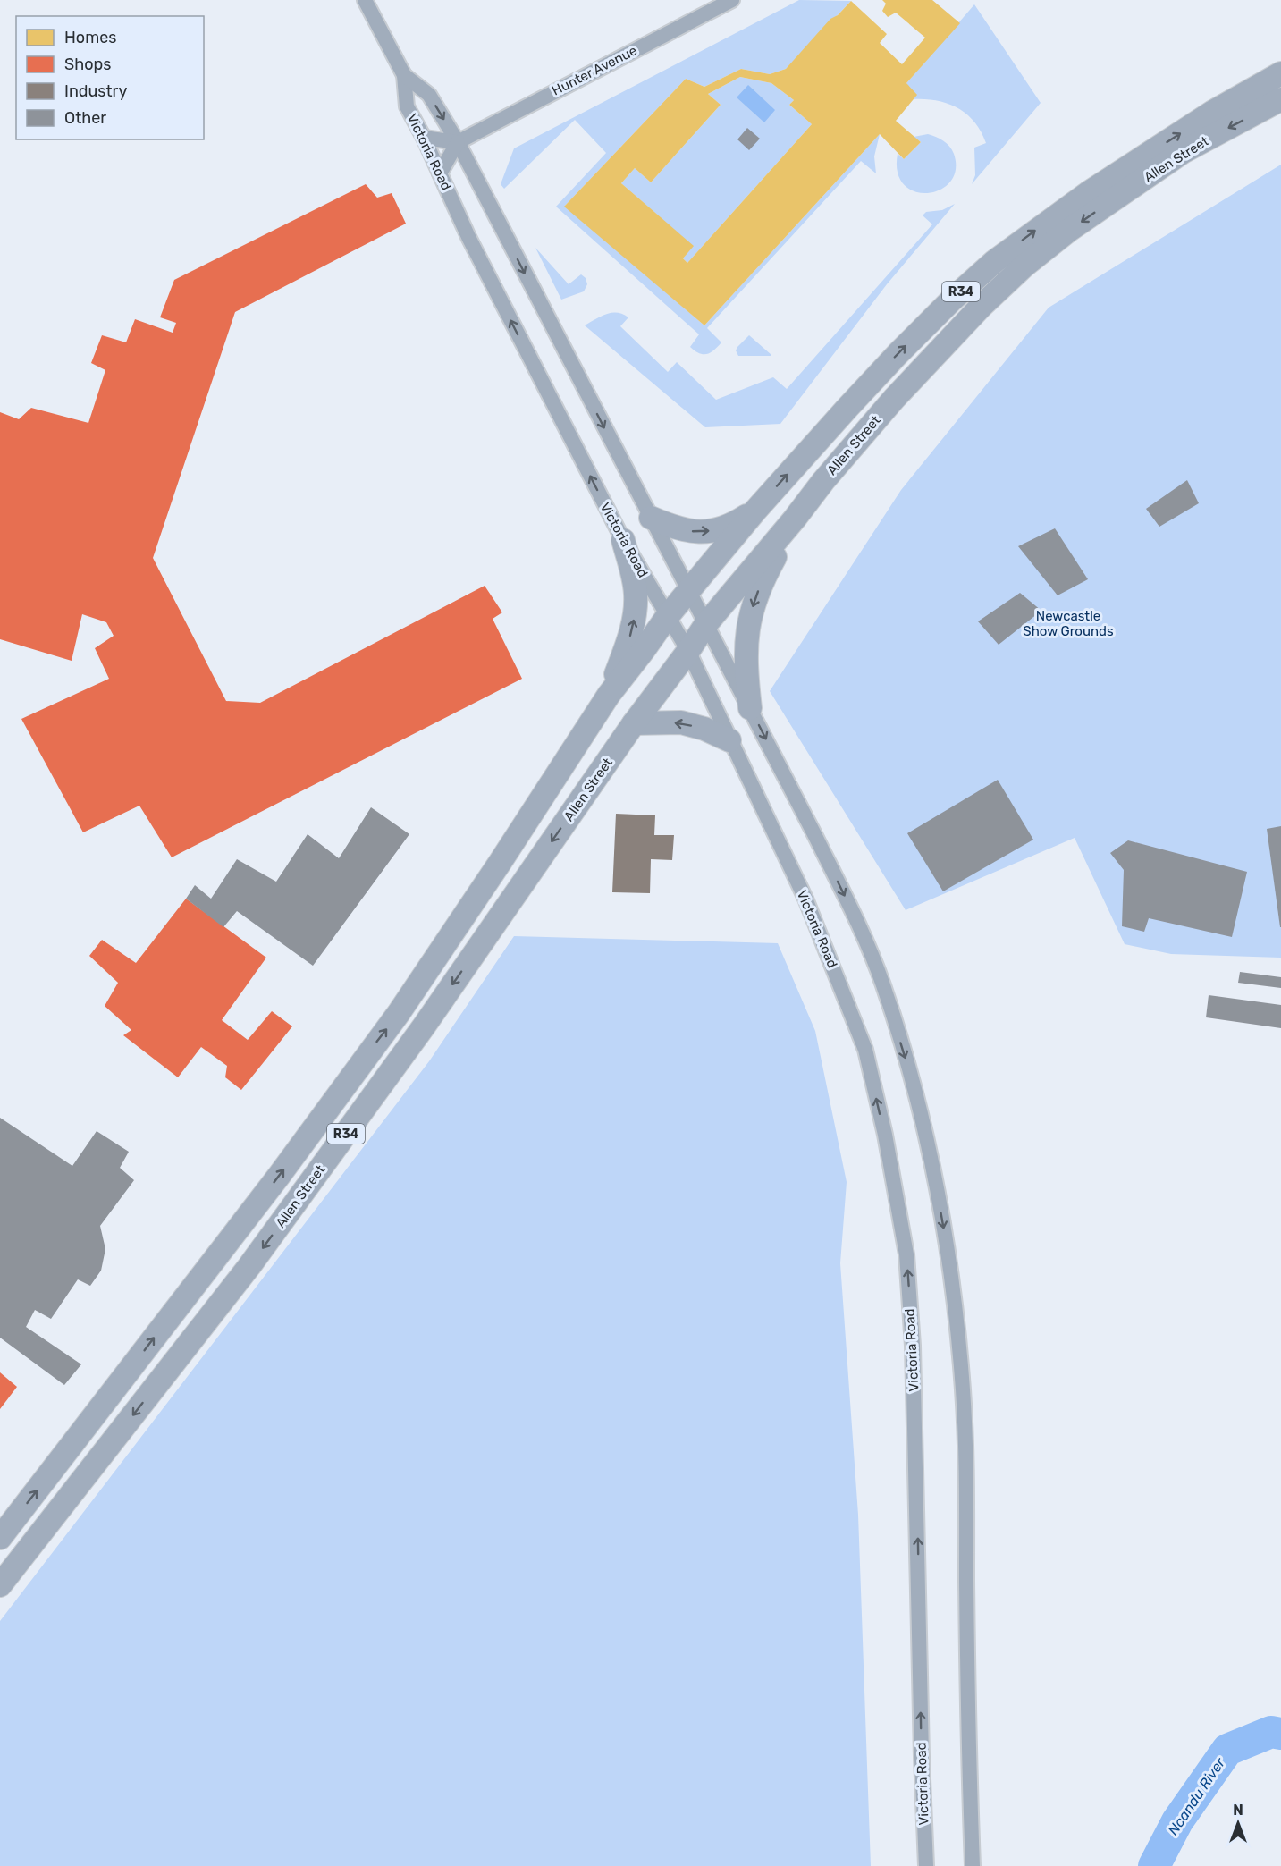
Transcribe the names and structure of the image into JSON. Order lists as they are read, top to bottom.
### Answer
{
  "streets": {
    "main road": ["Allen Street", "R34"],
    "street": ["Hunter Avenue", "Victoria Road"]
  },
  "crossings": [
    ["Hunter Avenue", "Victoria Road"],
    ["Victoria Road", "Allen Street"]
  ],
  "water": ["Ncandu River"],
  "parks": ["Newcastle Show Grounds"],
  "legend": [
    "Homes",
    "Shops",
    "Industry",
    "Other"
  ],
  "north": "top"
}
